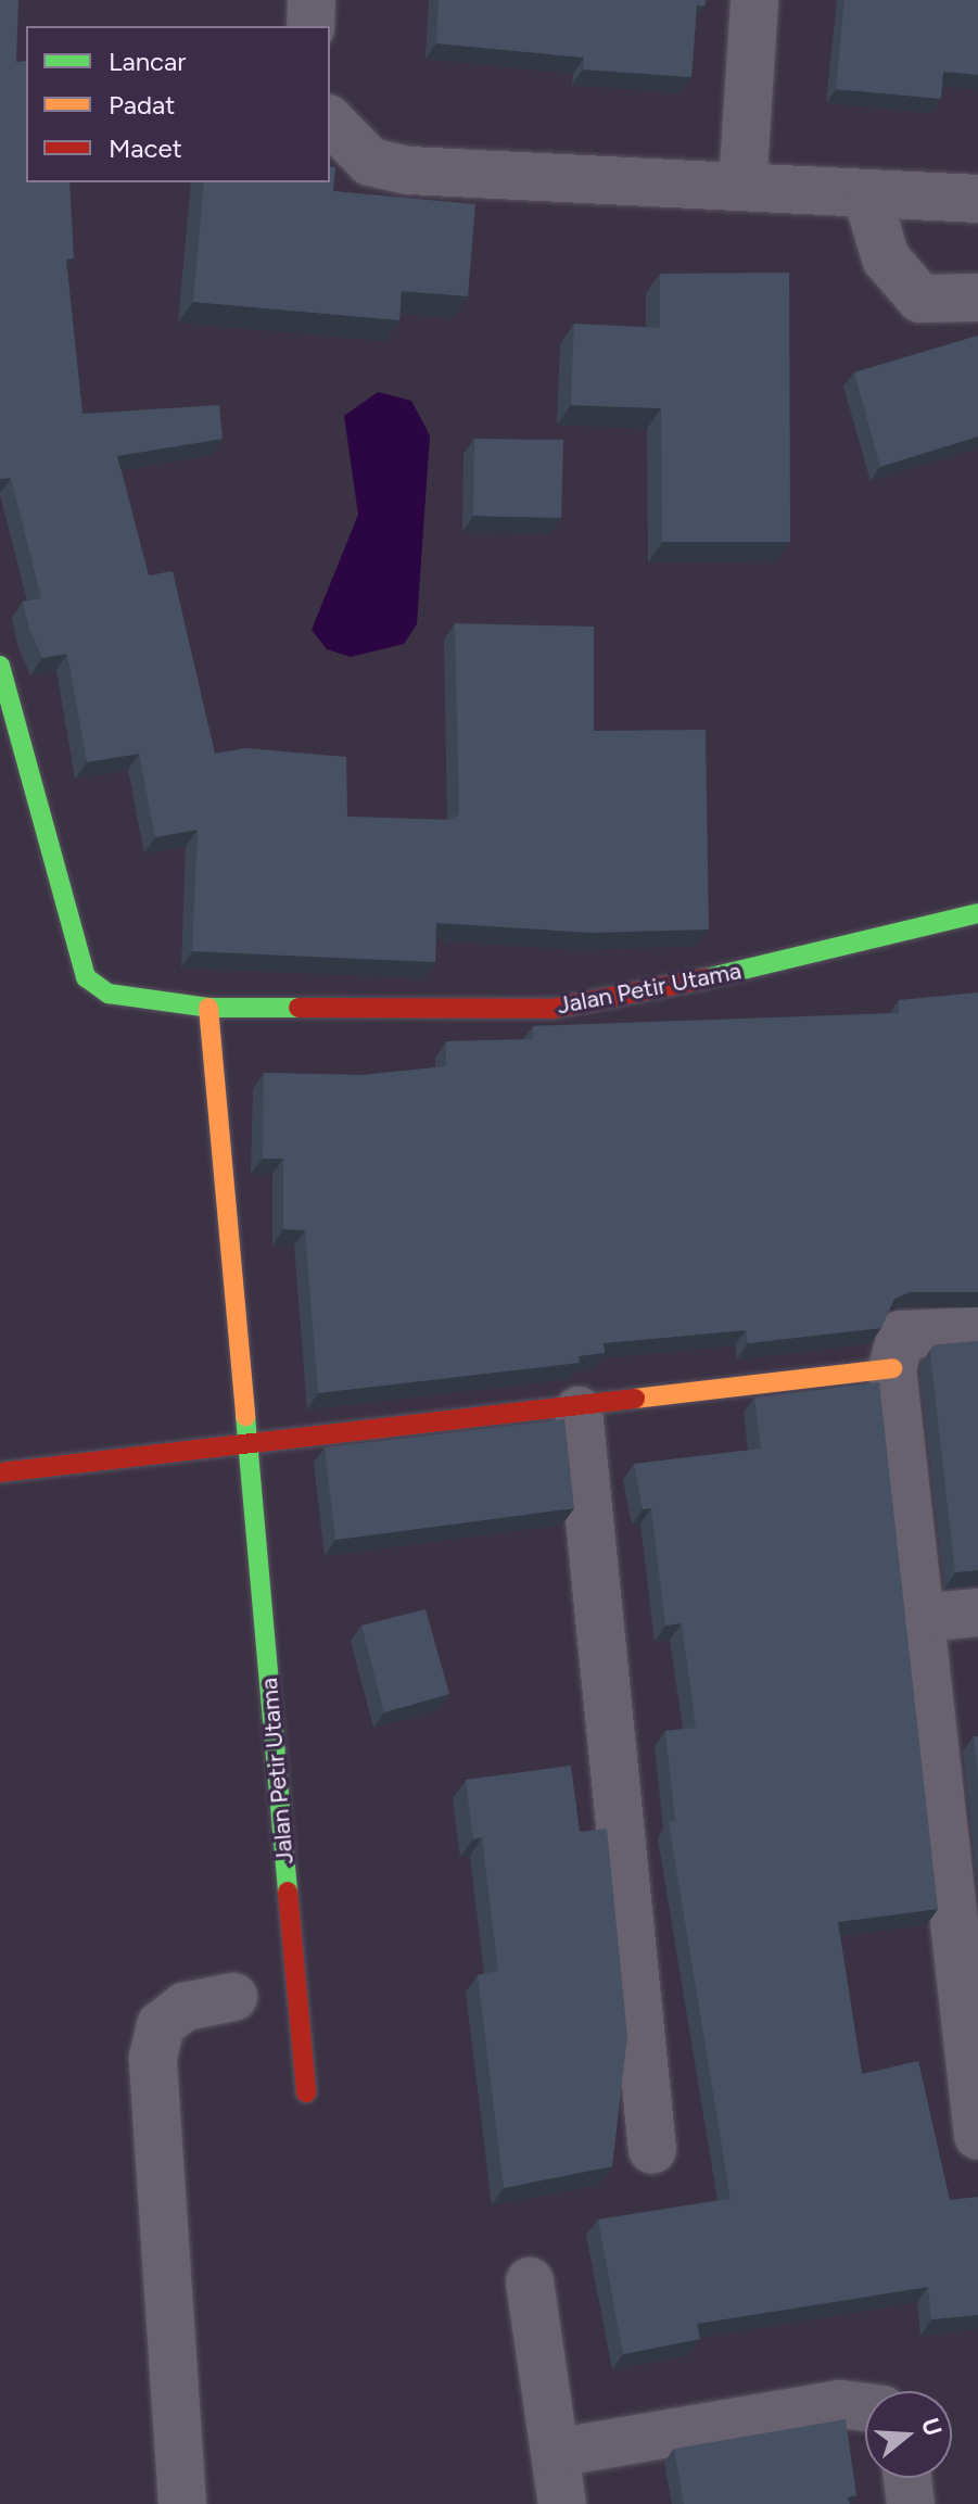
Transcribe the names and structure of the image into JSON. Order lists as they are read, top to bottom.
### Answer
{
  "streets": {
    "street": ["Jalan Petir Utama"]
  },
  "legend": ["Lancar", "Padat", "Macet"],
  "north": "right"
}
